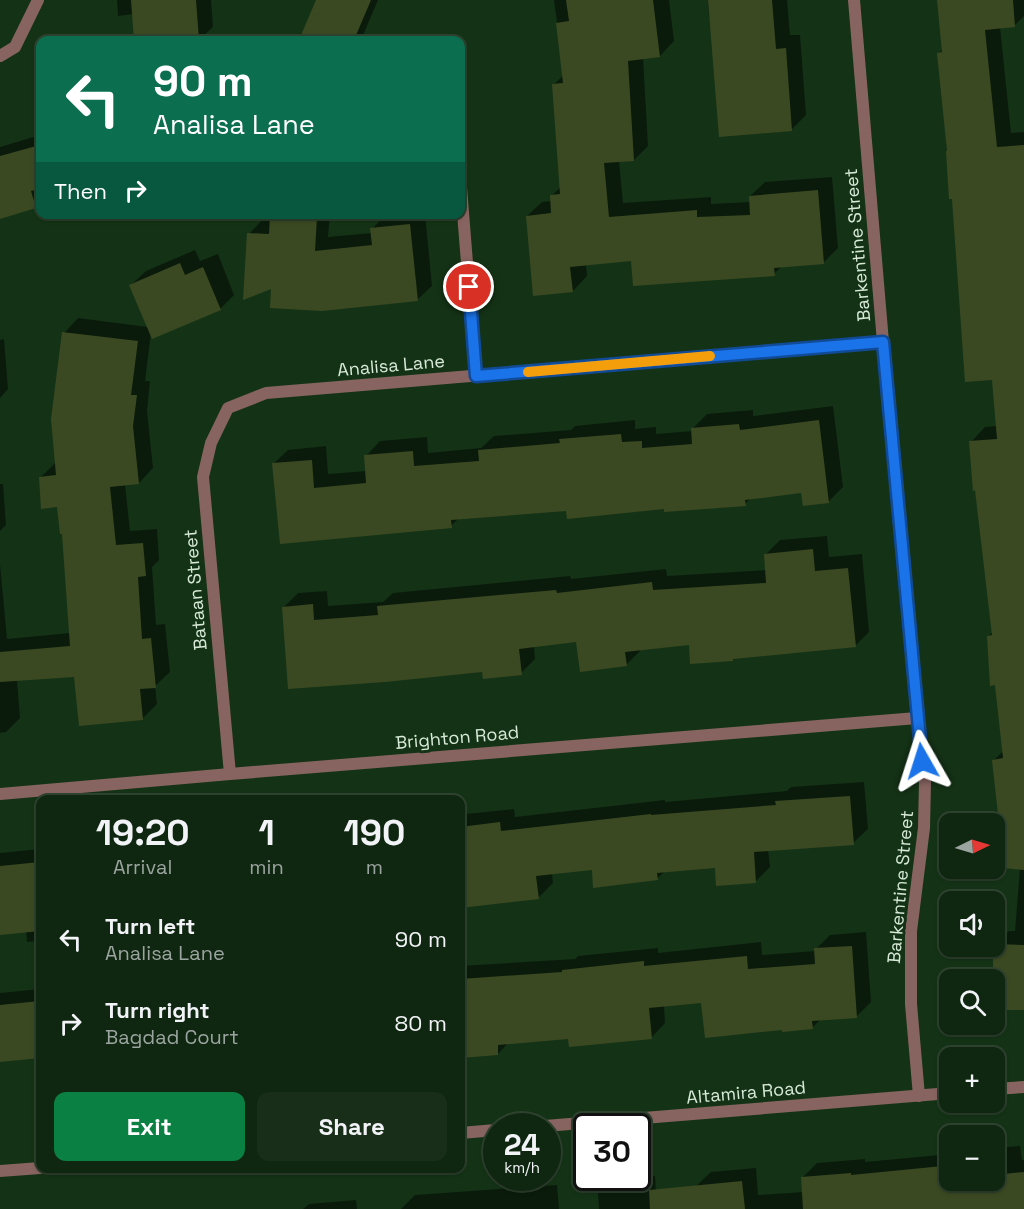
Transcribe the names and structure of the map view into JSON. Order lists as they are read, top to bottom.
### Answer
{
  "streets": {
    "street": [
      "Barkentine Street",
      "Analisa Lane",
      "Bataan Street",
      "Brighton Road",
      "Altamira Road"
    ]
  },
  "crossings": [
    ["Barkentine Street", "Analisa Lane"],
    ["Barkentine Street", "Brighton Road"],
    ["Barkentine Street", "Altamira Road"],
    ["Analisa Lane", "Bataan Street"],
    ["Bataan Street", "Brighton Road"]
  ],
  "north": "right",
  "page": {
    "turn": ["90 m", "Analisa Lane"],
    "then": "Then",
    "eta": [
      "19:20",
      "Arrival",
      "1",
      "min",
      "190",
      "m"
    ],
    "map_buttons": ["+", "−"],
    "list": [
      {
        "name": "Turn left",
        "note": "Analisa Lane",
        "value": "90 m"
      },
      {
        "name": "Turn right",
        "note": "Bagdad Court",
        "value": "80 m"
      }
    ],
    "buttons": ["Exit", "Share"],
    "speed": "24 km/h",
    "limit": "30"
  }
}
